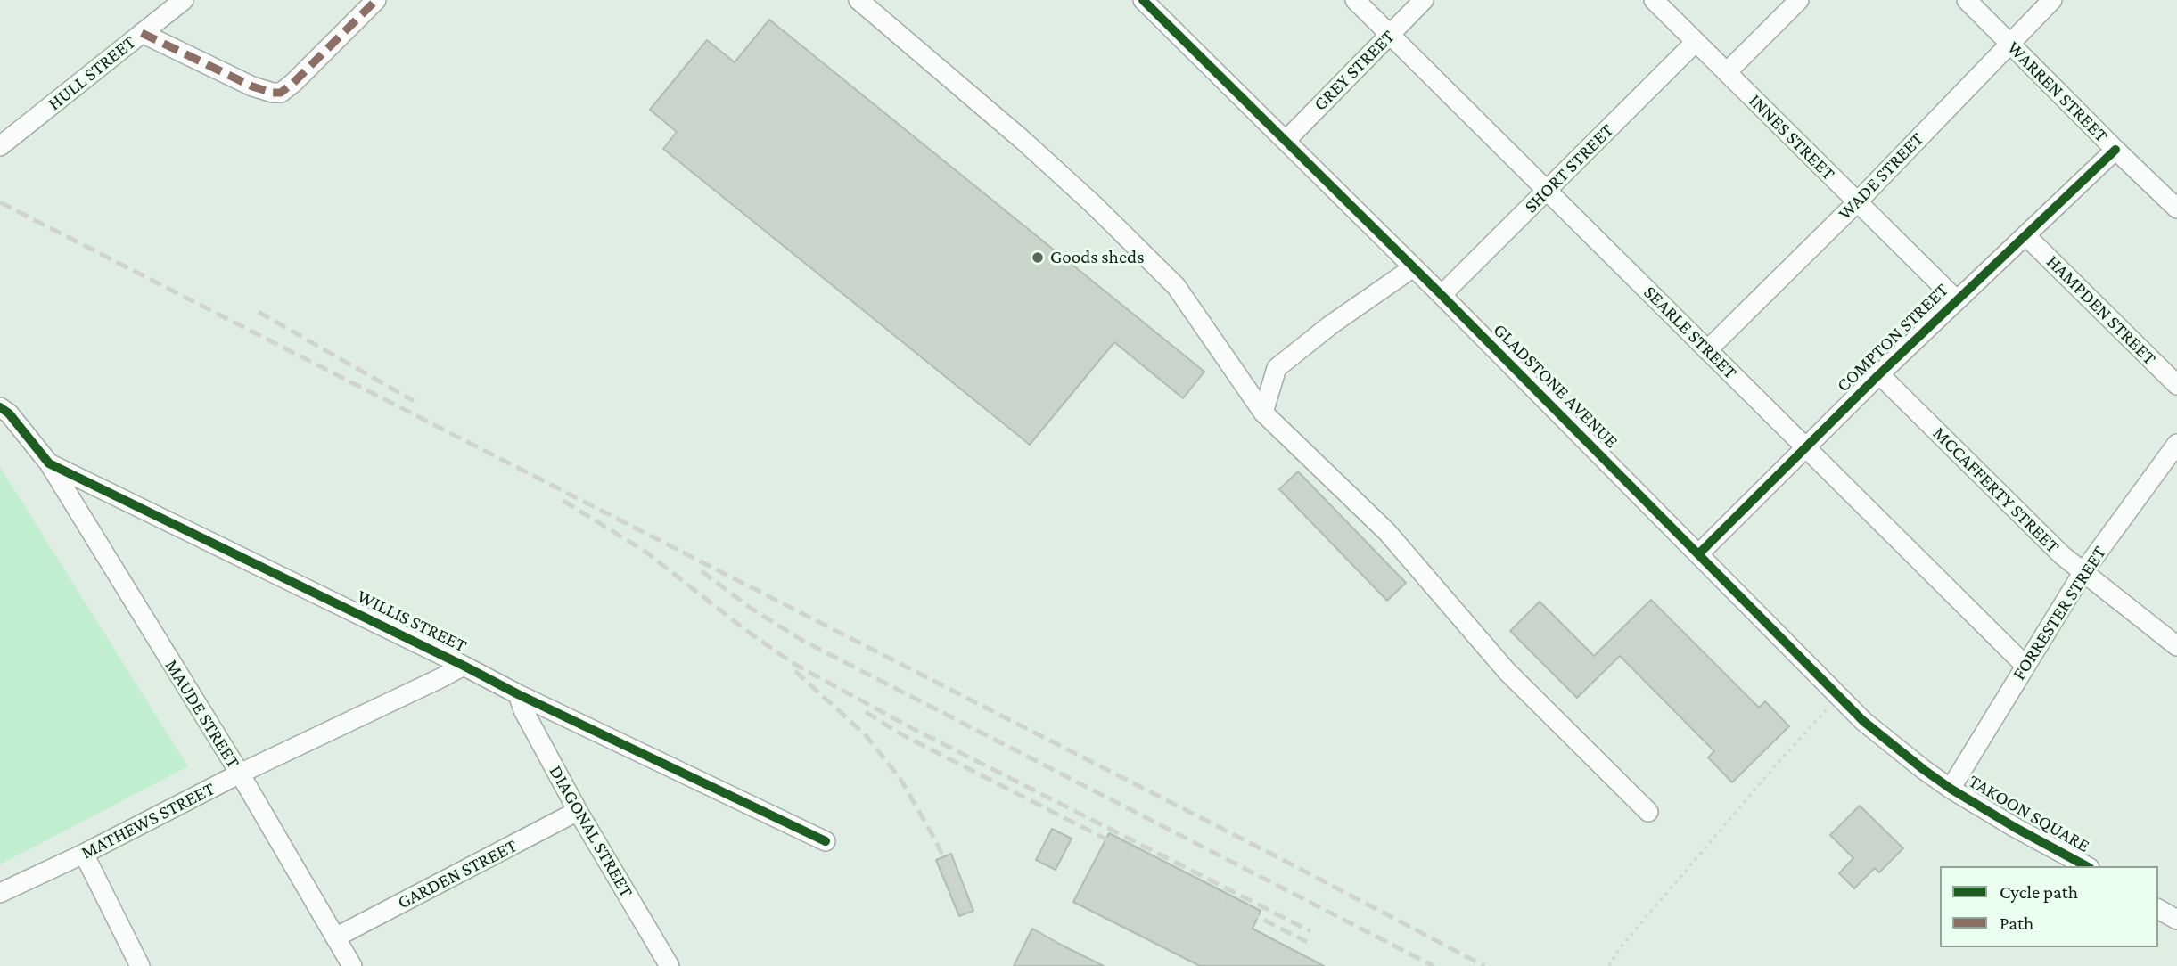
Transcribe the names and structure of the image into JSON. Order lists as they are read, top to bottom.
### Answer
{
  "streets": {
    "street": [
      "GREY STREET",
      "HULL STREET",
      "WARREN STREET",
      "INNES STREET",
      "SHORT STREET",
      "WADE STREET",
      "HAMPDEN STREET",
      "SEARLE STREET",
      "COMPTON STREET",
      "GLADSTONE AVENUE",
      "MCCAFFERTY STREET",
      "FORRESTER STREET",
      "WILLIS STREET",
      "MAUDE STREET",
      "TAKOON SQUARE",
      "MATHEWS STREET",
      "DIAGONAL STREET",
      "GARDEN STREET"
    ]
  },
  "crossings": [
    ["GREY STREET", "SEARLE STREET"],
    ["GREY STREET", "GLADSTONE AVENUE"],
    ["WARREN STREET", "WADE STREET"],
    ["WARREN STREET", "COMPTON STREET"],
    ["INNES STREET", "SHORT STREET"],
    ["INNES STREET", "WADE STREET"],
    ["INNES STREET", "COMPTON STREET"],
    ["SHORT STREET", "SEARLE STREET"],
    ["SHORT STREET", "GLADSTONE AVENUE"],
    ["WADE STREET", "SEARLE STREET"],
    ["HAMPDEN STREET", "COMPTON STREET"],
    ["SEARLE STREET", "COMPTON STREET"],
    ["SEARLE STREET", "FORRESTER STREET"],
    ["COMPTON STREET", "GLADSTONE AVENUE"],
    ["COMPTON STREET", "MCCAFFERTY STREET"],
    ["GLADSTONE AVENUE", "FORRESTER STREET"],
    ["GLADSTONE AVENUE", "TAKOON SQUARE"],
    ["MCCAFFERTY STREET", "FORRESTER STREET"],
    ["FORRESTER STREET", "TAKOON SQUARE"],
    ["WILLIS STREET", "MAUDE STREET"],
    ["WILLIS STREET", "MATHEWS STREET"],
    ["WILLIS STREET", "DIAGONAL STREET"],
    ["MAUDE STREET", "MATHEWS STREET"],
    ["MAUDE STREET", "GARDEN STREET"],
    ["DIAGONAL STREET", "GARDEN STREET"]
  ],
  "places": ["Goods sheds"],
  "legend": ["Cycle path", "Path"]
}
